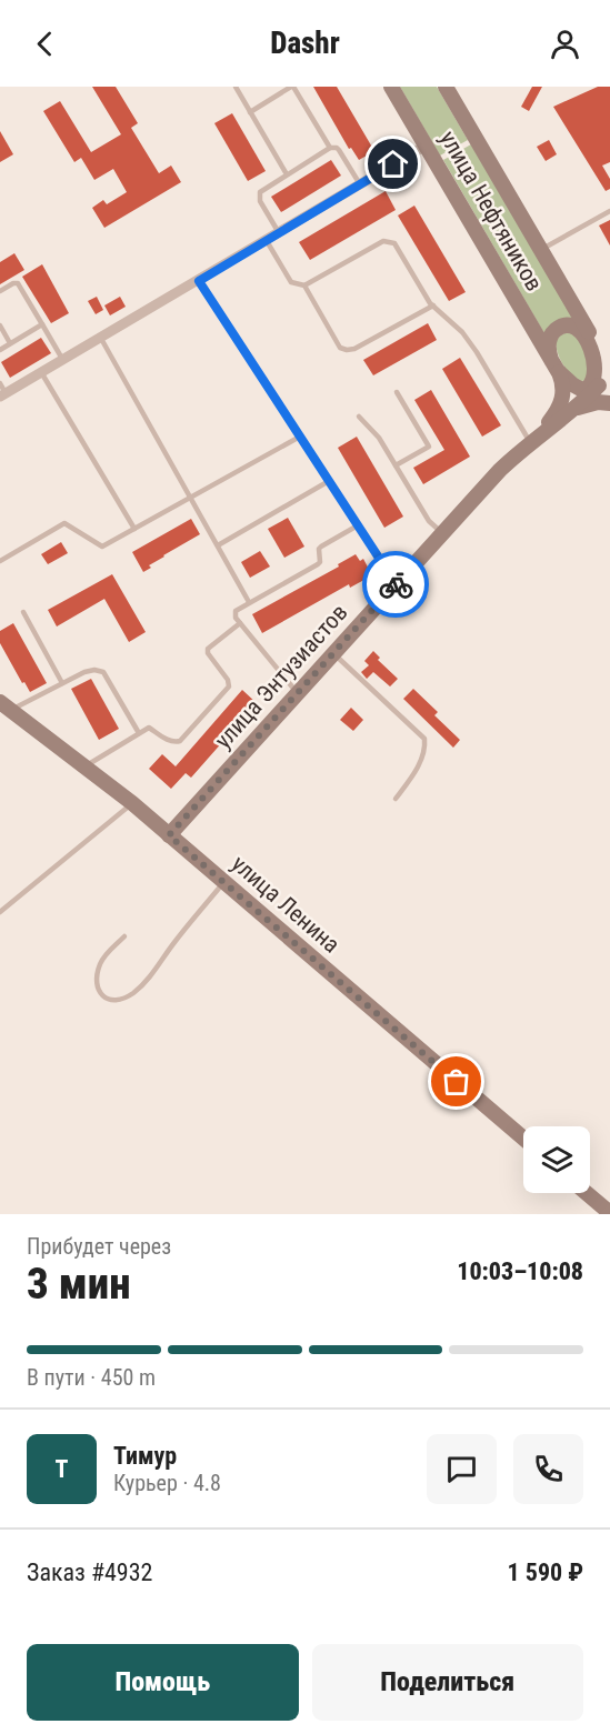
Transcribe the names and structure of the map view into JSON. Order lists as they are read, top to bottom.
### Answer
{
  "streets": {
    "main road": ["улица Нефтяников", "улица Энтузиастов", "улица Ленина"]
  },
  "crossings": [
    ["улица Нефтяников", "улица Энтузиастов"],
    ["улица Энтузиастов", "улица Ленина"]
  ],
  "page": {
    "header": "Dashr",
    "heading": ["3 мин", "Прибудет через", "10:03–10:08"],
    "panel": [
      "Тимур",
      "Курьер · 4.8",
      "Заказ #4932",
      "1 590 ₽"
    ],
    "bar": "В пути · 450 m",
    "round": "Т",
    "buttons": ["Помощь", "Поделиться"]
  }
}
